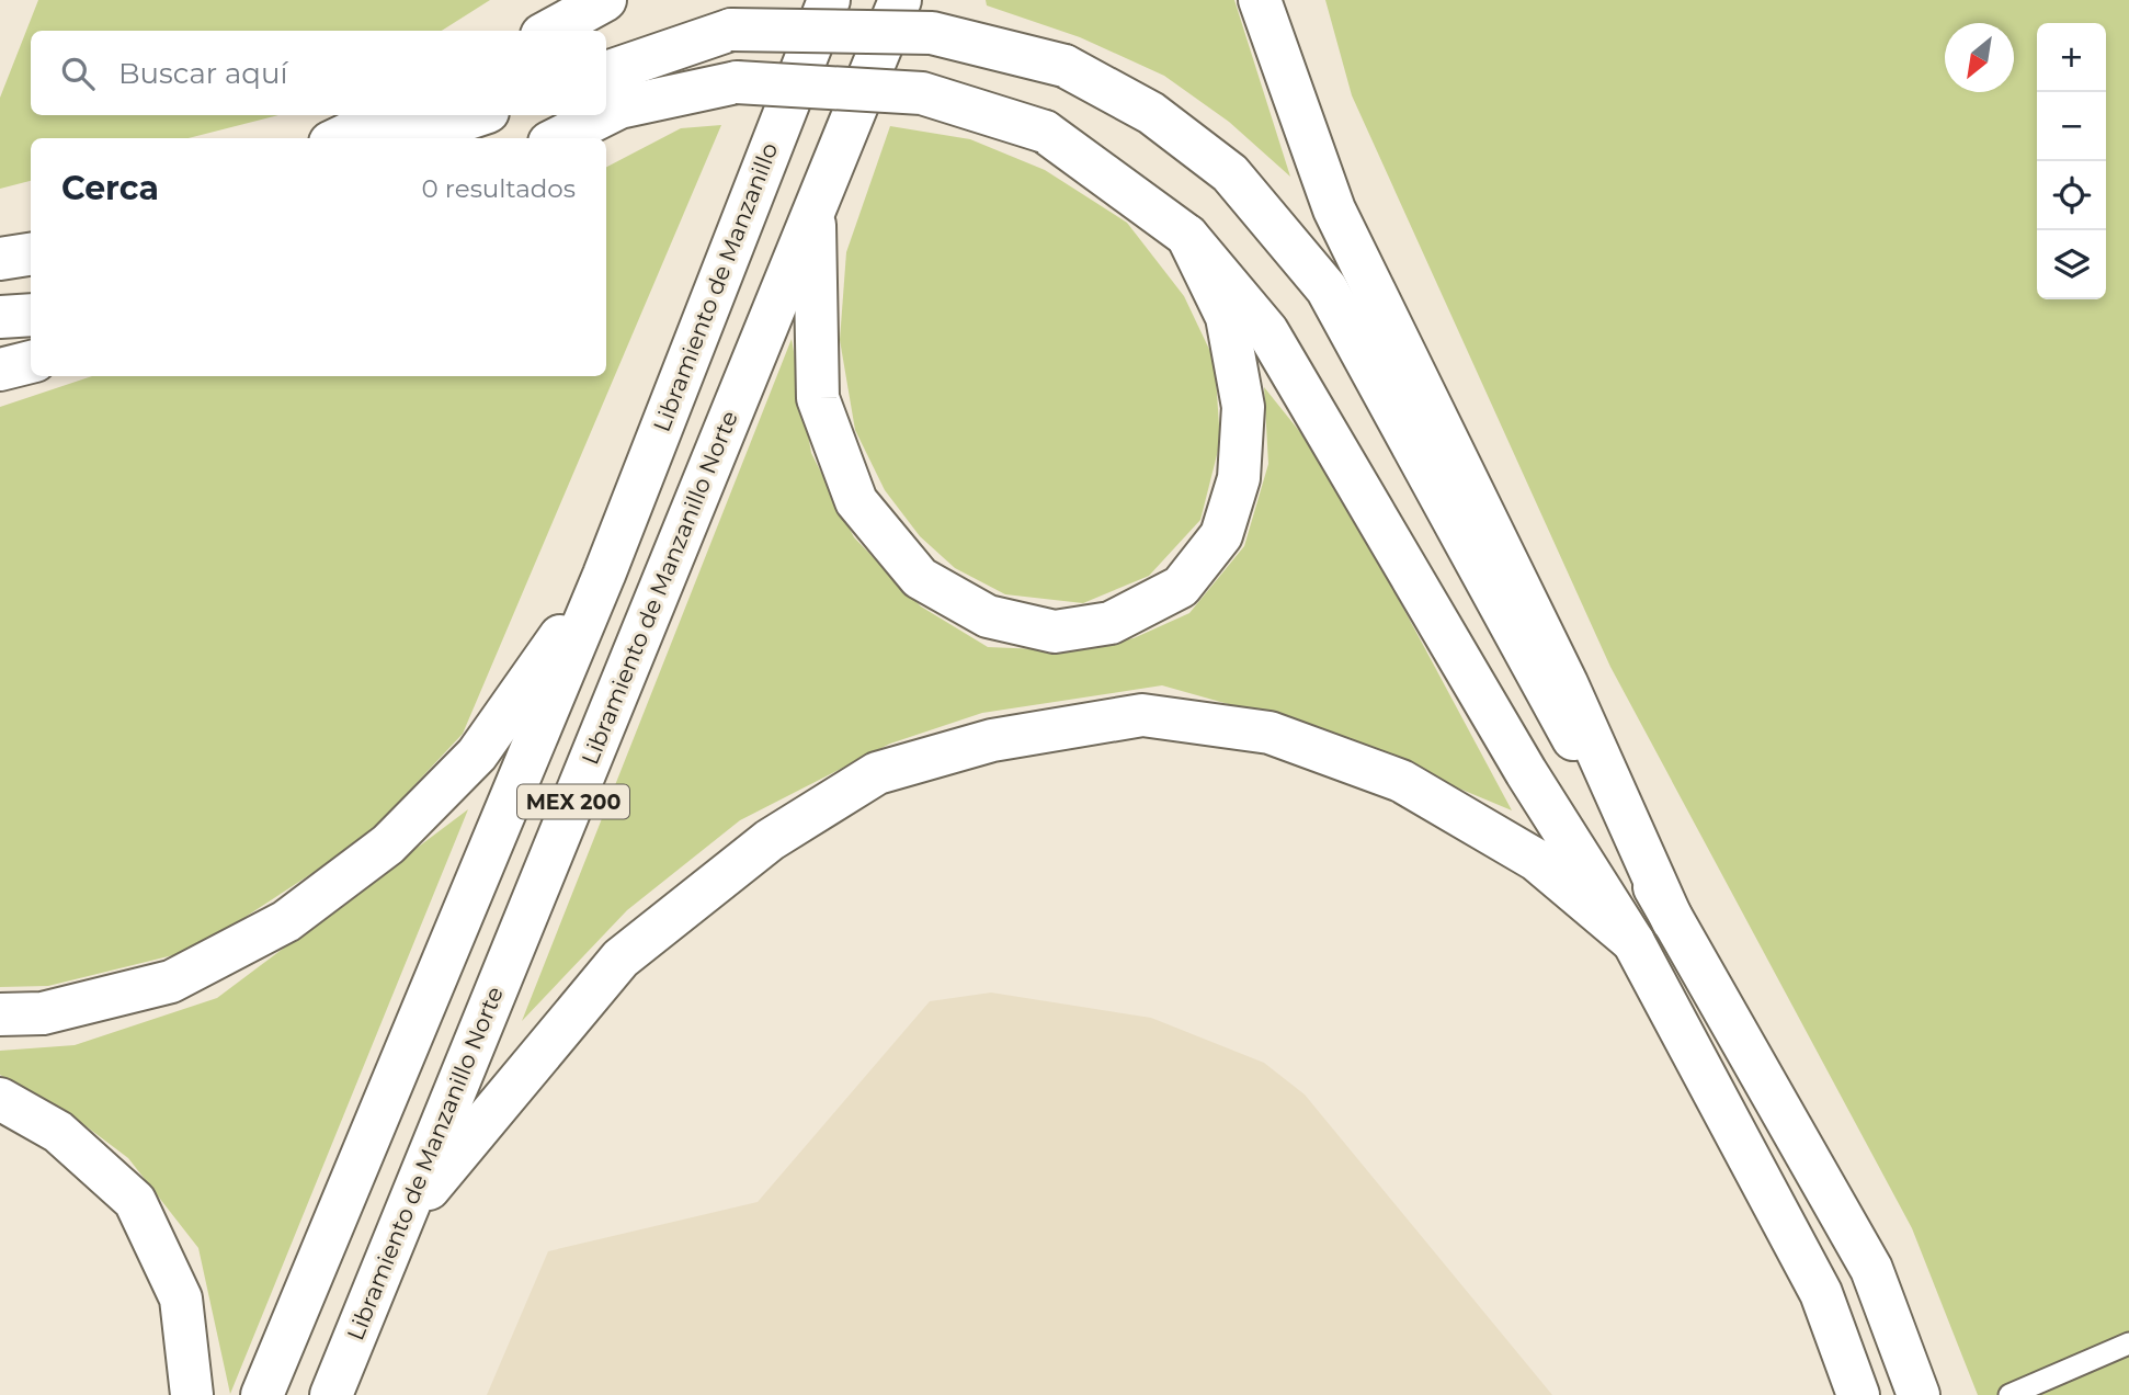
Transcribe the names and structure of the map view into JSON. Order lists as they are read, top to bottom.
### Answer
{
  "streets": {
    "main road": ["Libramiento de Manzanillo", "Libramiento de Manzanillo Norte", "MEX 200"]
  },
  "crossings": [
    ["Libramiento de Manzanillo", "MEX 200"]
  ],
  "north": "bottom left",
  "page": {
    "map_buttons": ["+", "−"],
    "search": "Buscar aquí",
    "heading": ["Cerca", "0 resultados"]
  }
}
